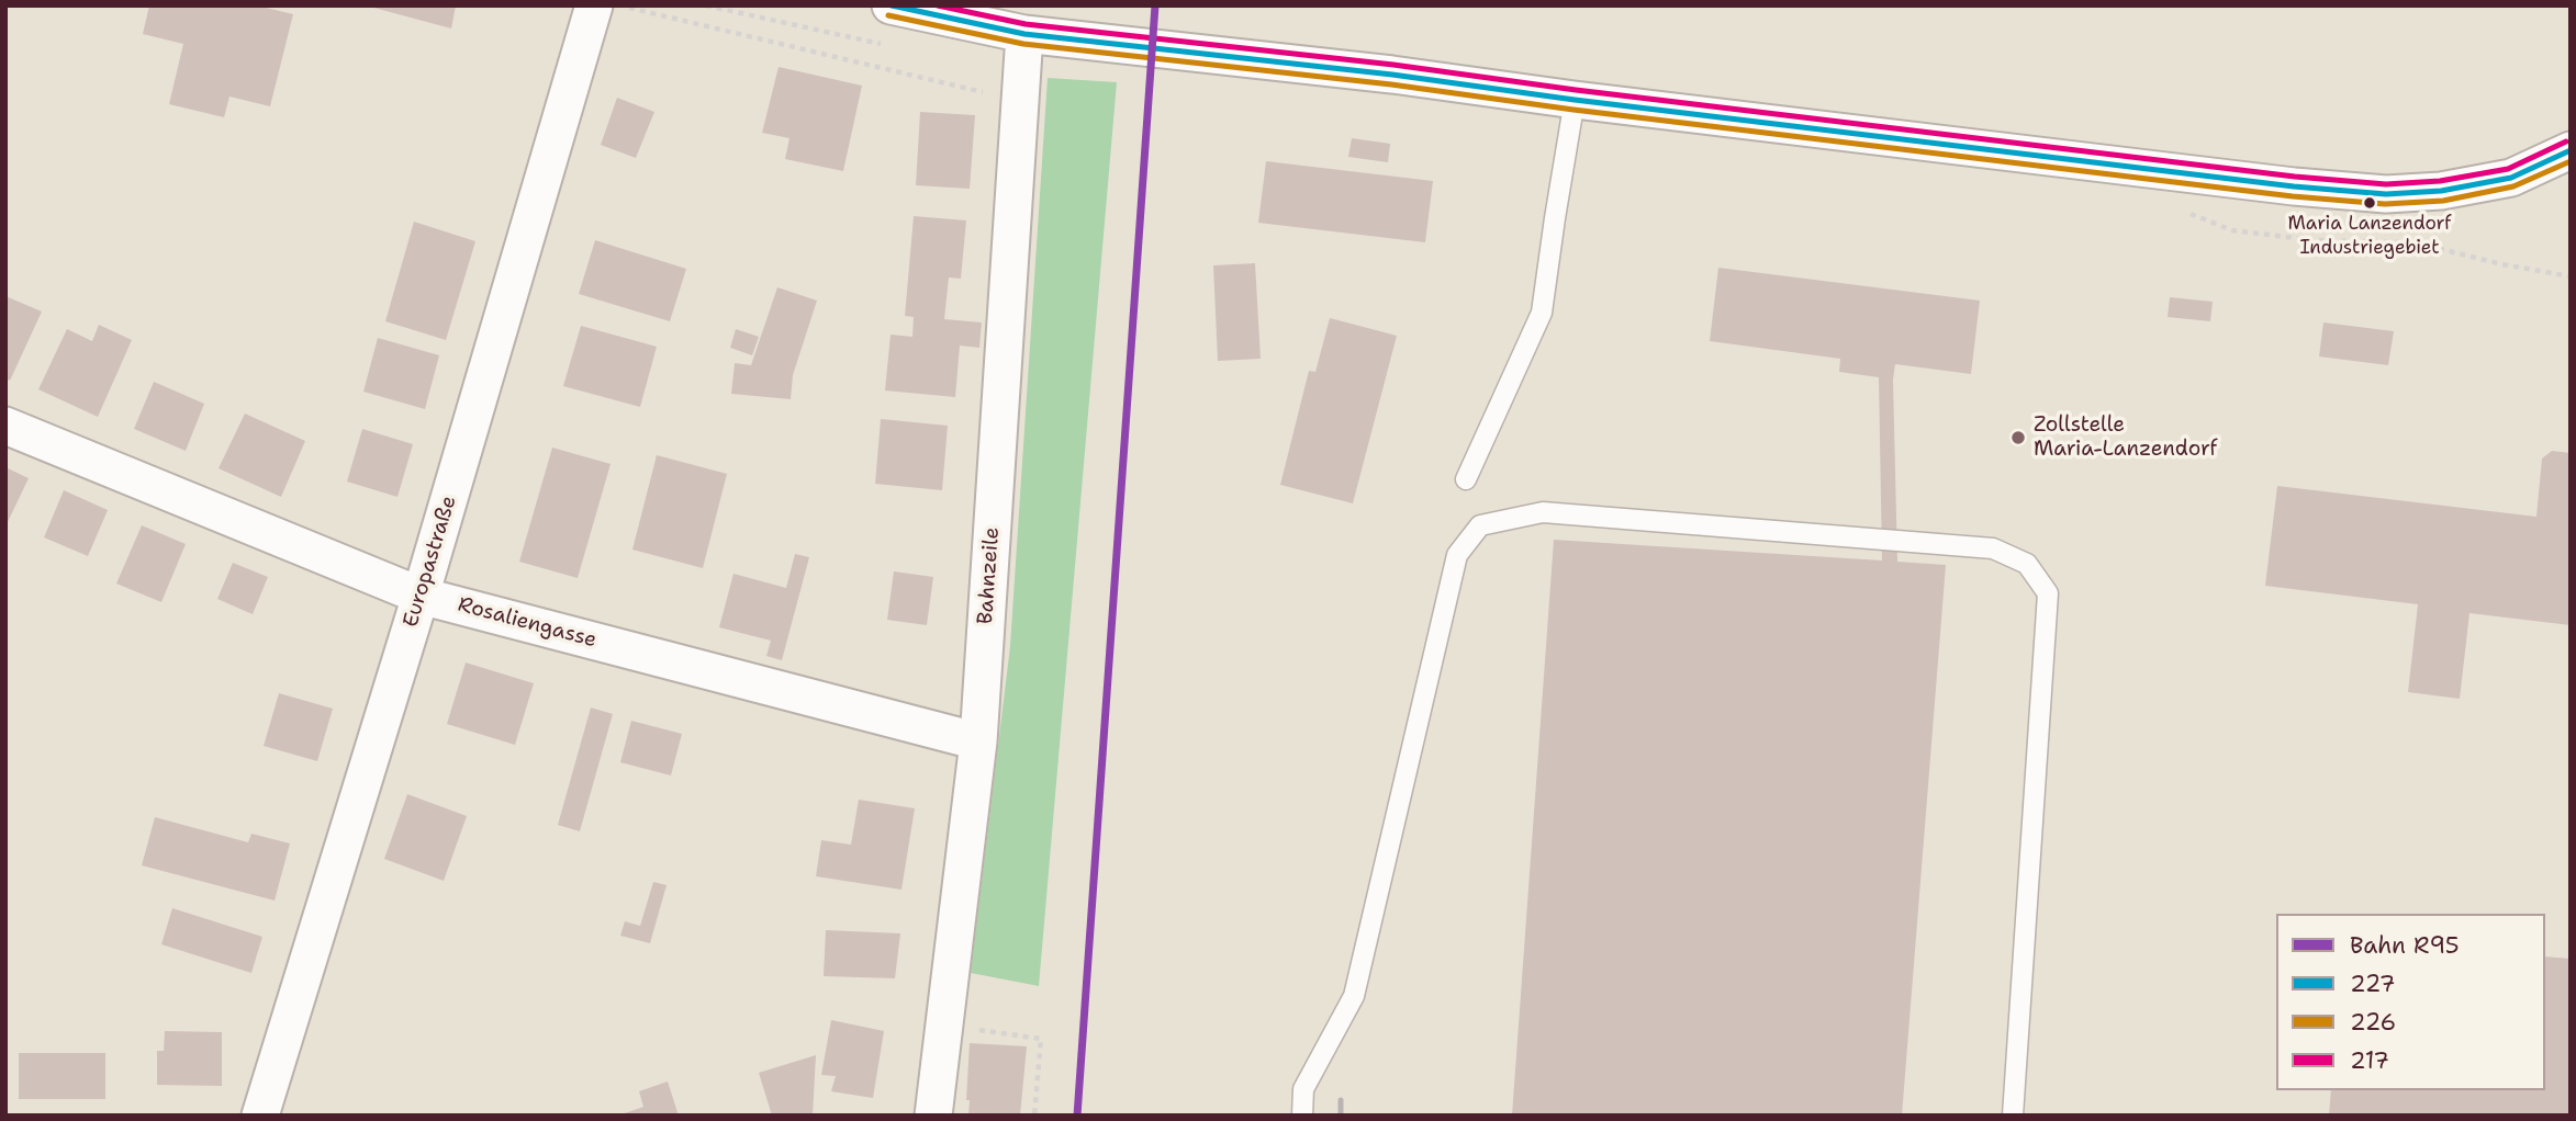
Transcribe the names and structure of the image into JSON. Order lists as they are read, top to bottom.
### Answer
{
  "streets": {
    "street": ["Europastraße", "Bahnzeile", "Rosaliengasse"]
  },
  "crossings": [
    ["Europastraße", "Rosaliengasse"],
    ["Bahnzeile", "Rosaliengasse"]
  ],
  "places": ["Maria Lanzendorf Industriegebiet", "Zollstelle Maria-Lanzendorf"],
  "lines": [
    "rail line R95",
    "transit line 227",
    "transit line 217",
    "transit line 226"
  ],
  "legend": [
    "Bahn R95",
    "227",
    "226",
    "217"
  ]
}
